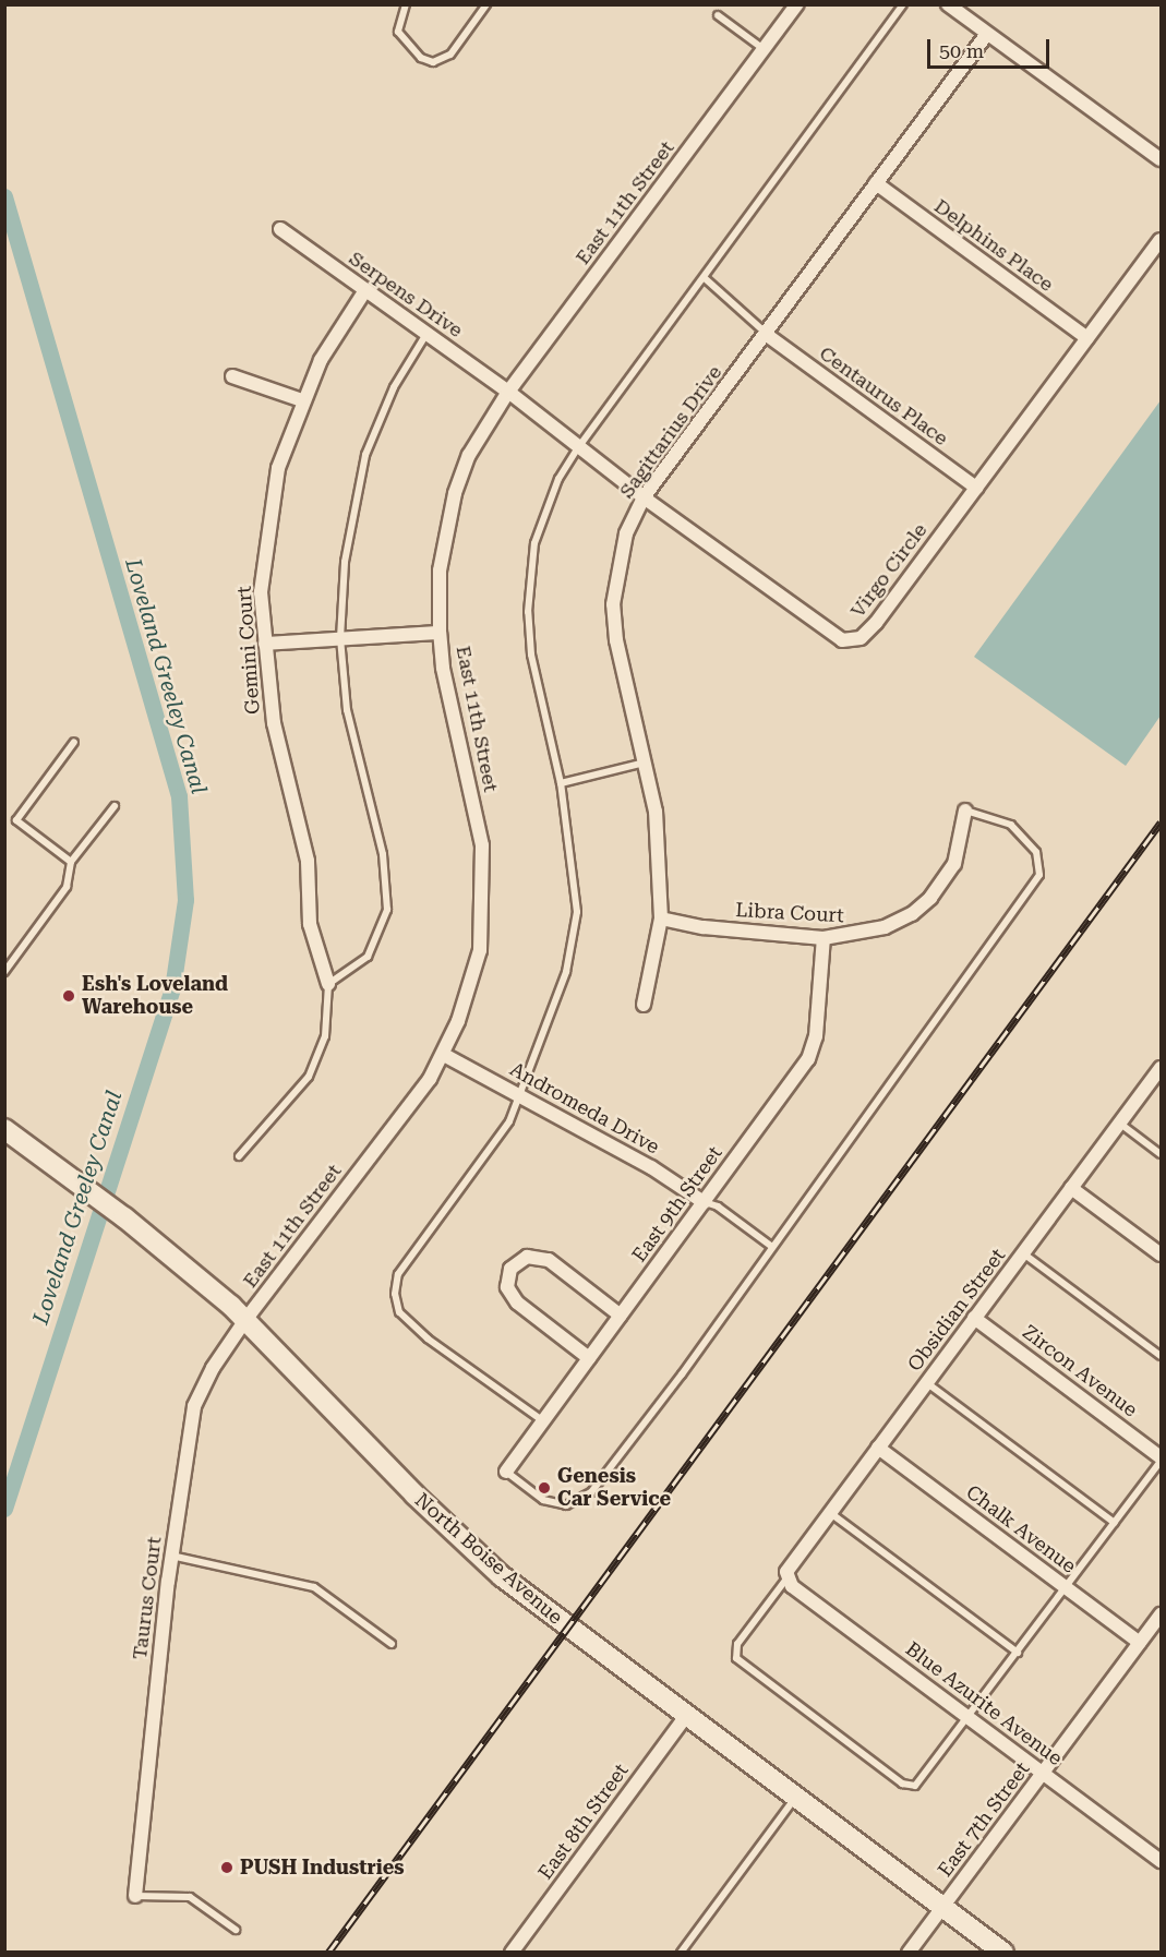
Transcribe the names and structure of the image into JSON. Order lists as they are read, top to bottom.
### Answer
{
  "streets": {
    "street": [
      "East 11th Street",
      "Delphins Place",
      "Serpens Drive",
      "Centaurus Place",
      "Sagittarius Drive",
      "Virgo Circle",
      "Gemini Court",
      "Libra Court",
      "Andromeda Drive",
      "East 9th Street",
      "Obsidian Street",
      "Zircon Avenue",
      "Chalk Avenue",
      "North Boise Avenue",
      "Taurus Court",
      "Blue Azurite Avenue",
      "East 7th Street",
      "East 8th Street"
    ]
  },
  "crossings": [
    ["East 11th Street", "Serpens Drive"],
    ["East 11th Street", "Virgo Circle"],
    ["East 11th Street", "Andromeda Drive"],
    ["East 11th Street", "North Boise Avenue"],
    ["East 11th Street", "Taurus Court"],
    ["Delphins Place", "Sagittarius Drive"],
    ["Delphins Place", "Virgo Circle"],
    ["Serpens Drive", "Virgo Circle"],
    ["Serpens Drive", "Gemini Court"],
    ["Centaurus Place", "Sagittarius Drive"],
    ["Centaurus Place", "Virgo Circle"],
    ["Sagittarius Drive", "Virgo Circle"],
    ["Sagittarius Drive", "Libra Court"],
    ["Libra Court", "East 9th Street"],
    ["Andromeda Drive", "East 9th Street"],
    ["Obsidian Street", "Zircon Avenue"],
    ["Obsidian Street", "Chalk Avenue"],
    ["Obsidian Street", "Blue Azurite Avenue"],
    ["Chalk Avenue", "East 7th Street"],
    ["North Boise Avenue", "Taurus Court"],
    ["North Boise Avenue", "East 7th Street"],
    ["North Boise Avenue", "East 8th Street"],
    ["Blue Azurite Avenue", "East 7th Street"]
  ],
  "water": ["Loveland Greeley Canal"],
  "places": ["Esh's Loveland Warehouse", "Genesis Car Service", "PUSH Industries"],
  "scale_bar": "50 m"
}
